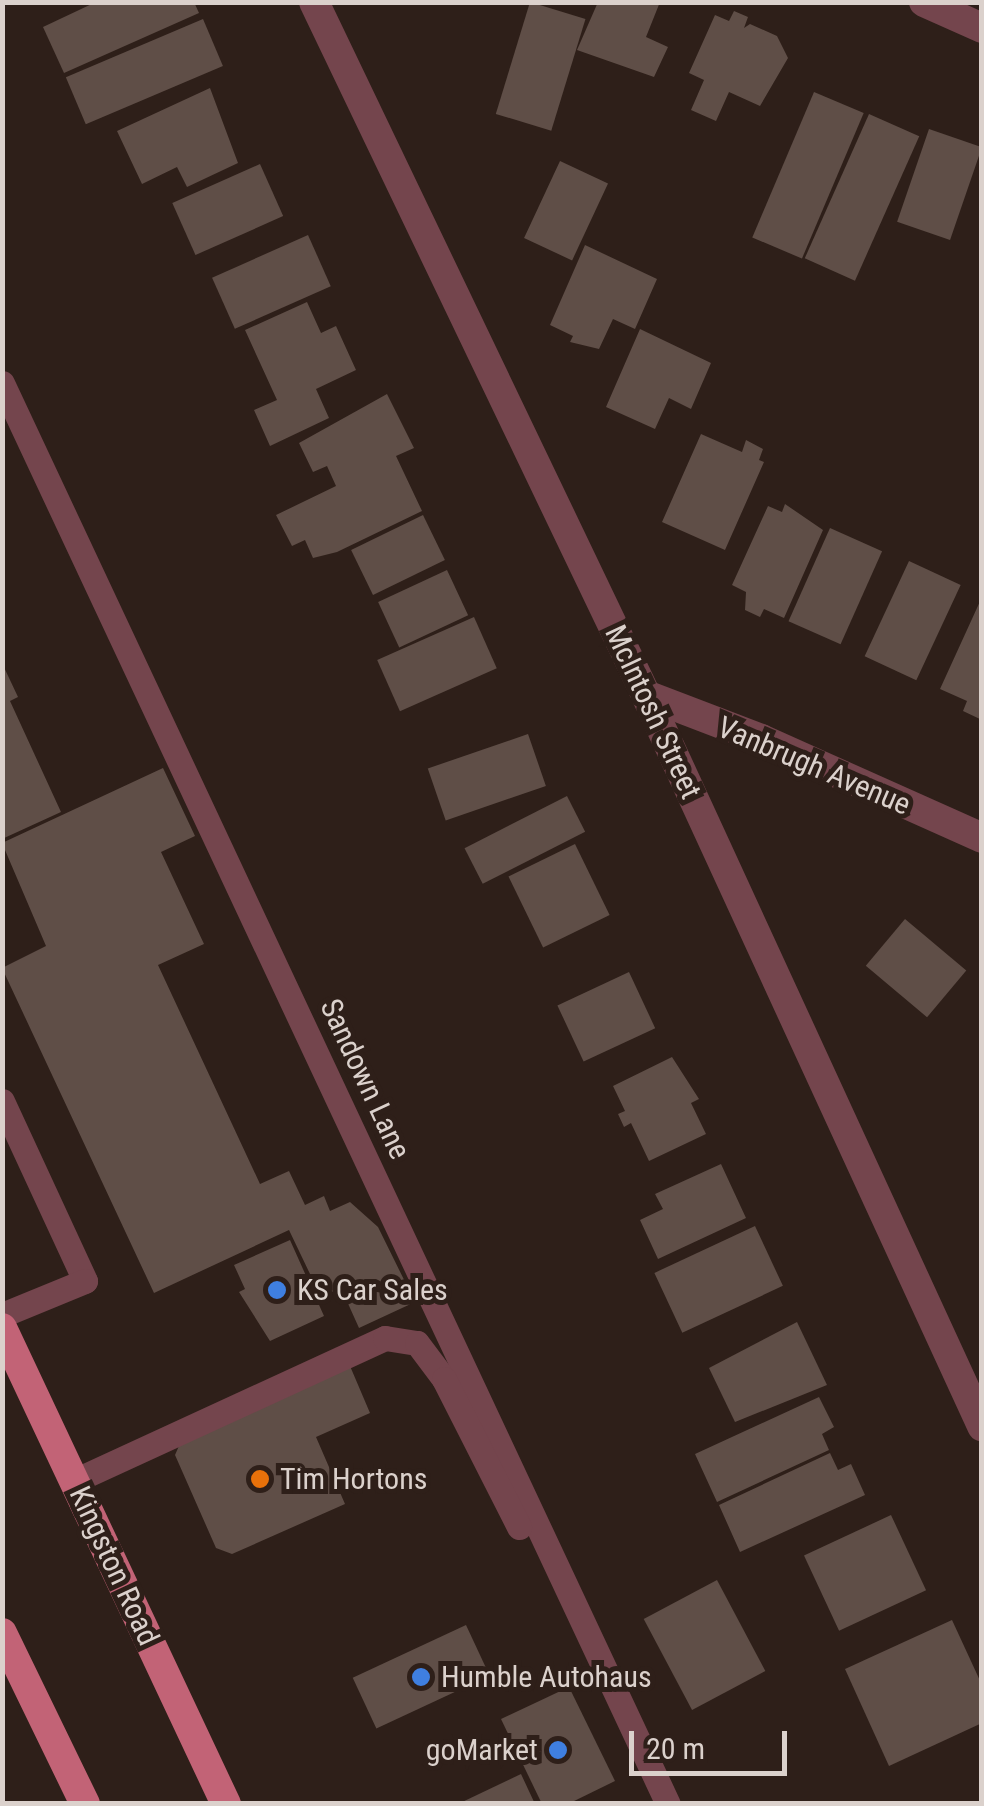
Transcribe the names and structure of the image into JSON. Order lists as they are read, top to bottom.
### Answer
{
  "streets": {
    "main road": ["Kingston Road"],
    "street": ["McIntosh Street", "Vanbrugh Avenue"],
    "lane": ["Sandown Lane"]
  },
  "crossings": [
    ["McIntosh Street", "Vanbrugh Avenue"]
  ],
  "places": [
    "KS Car Sales",
    "Tim Hortons",
    "Humble Autohaus",
    "goMarket"
  ],
  "scale_bar": "20 m"
}
